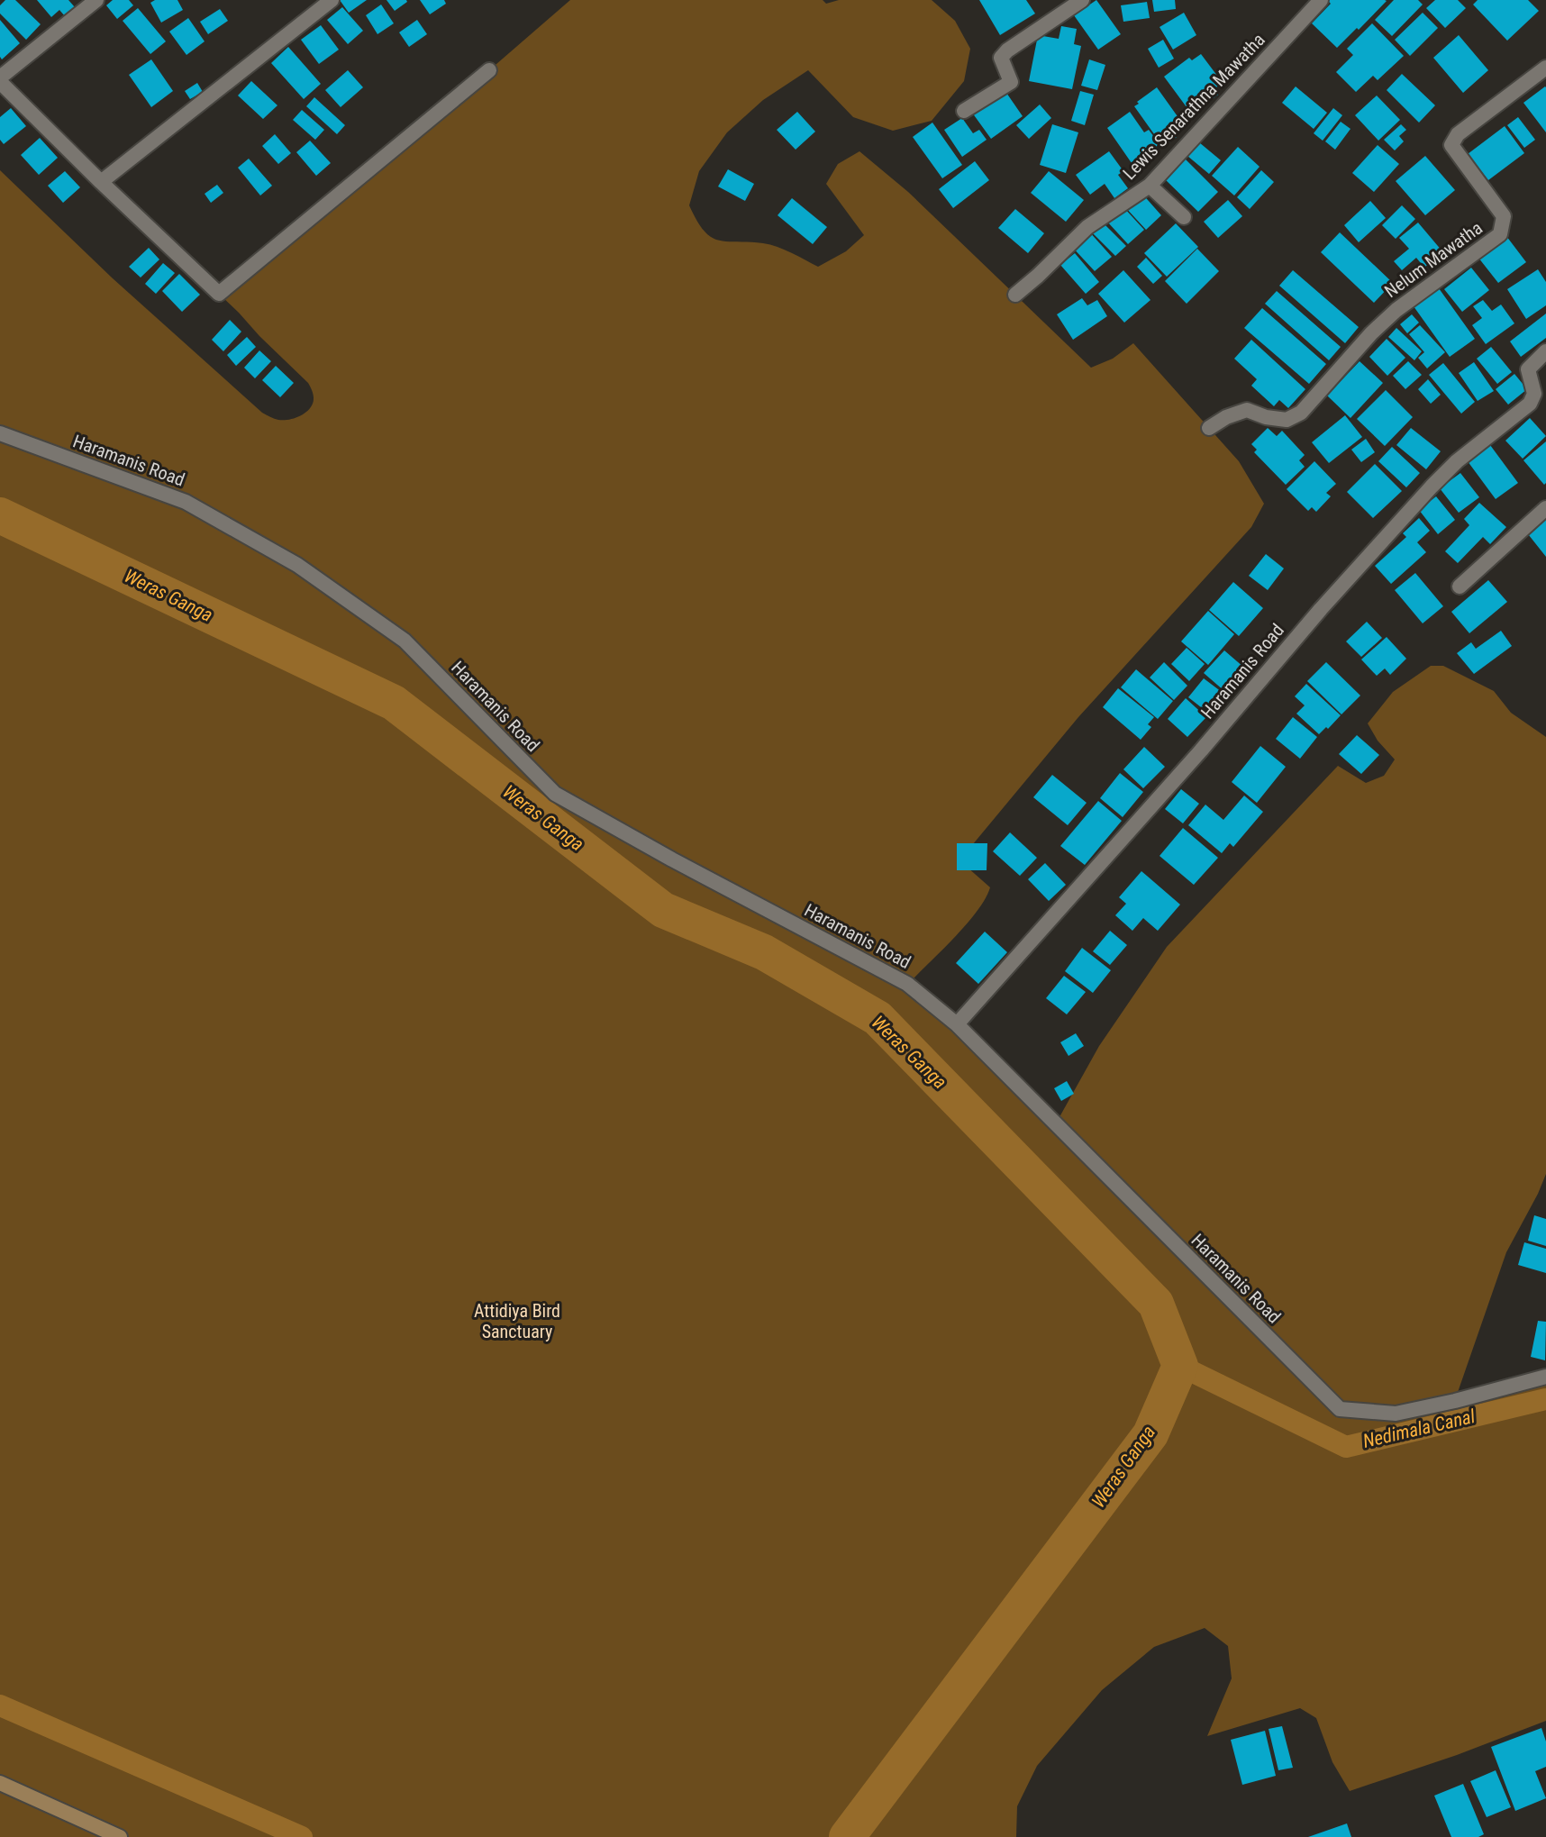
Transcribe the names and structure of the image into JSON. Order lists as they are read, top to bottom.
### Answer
{
  "streets": {
    "street": ["Lewis Senarathna Mawatha", "Nelum Mawatha", "Haramanis Road"]
  },
  "water": ["Weras Ganga", "Nedimala Canal"],
  "parks": ["Attidiya Bird Sanctuary"]
}
